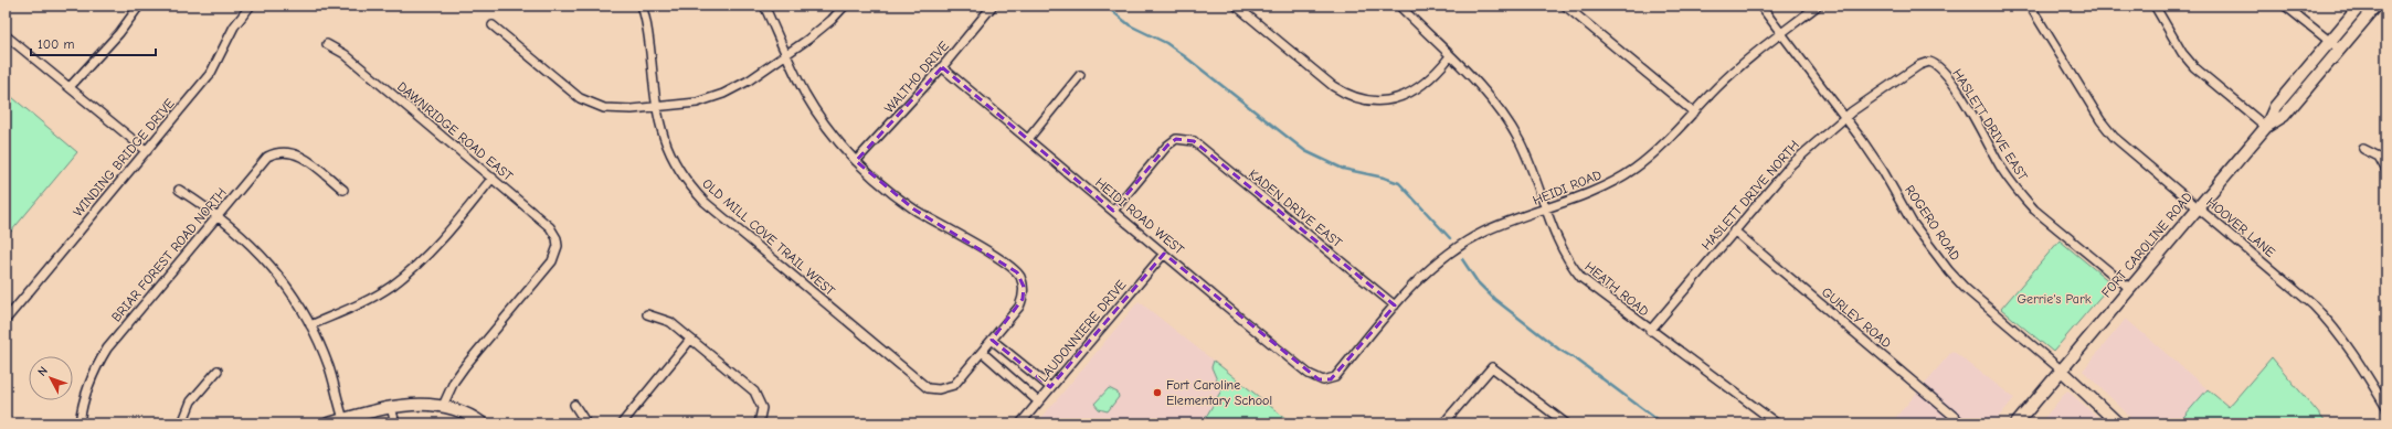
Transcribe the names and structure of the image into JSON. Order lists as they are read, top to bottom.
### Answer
{
  "streets": {
    "street": [
      "WALTHO DRIVE",
      "HASLETT DRIVE EAST",
      "DAWNRIDGE ROAD EAST",
      "WINDING BRIDGE DRIVE",
      "HEIDI ROAD",
      "HASLETT DRIVE NORTH",
      "KADEN DRIVE EAST",
      "HEIDI ROAD WEST",
      "ROGERO ROAD",
      "HOOVER LANE",
      "OLD MILL COVE TRAIL WEST",
      "FORT CAROLINE ROAD",
      "BRIAR FOREST ROAD NORTH",
      "HEATH ROAD",
      "GURLEY ROAD",
      "LAUDONNIERE DRIVE"
    ]
  },
  "crossings": [
    ["WALTHO DRIVE", "HEIDI ROAD WEST"],
    ["HASLETT DRIVE EAST", "HASLETT DRIVE NORTH"],
    ["HASLETT DRIVE EAST", "FORT CAROLINE ROAD"],
    ["HEIDI ROAD", "KADEN DRIVE EAST"],
    ["HEIDI ROAD", "HEIDI ROAD WEST"],
    ["HEIDI ROAD", "ROGERO ROAD"],
    ["HEIDI ROAD", "HEATH ROAD"],
    ["HASLETT DRIVE NORTH", "ROGERO ROAD"],
    ["HASLETT DRIVE NORTH", "HEATH ROAD"],
    ["HASLETT DRIVE NORTH", "GURLEY ROAD"],
    ["KADEN DRIVE EAST", "HEIDI ROAD WEST"],
    ["HEIDI ROAD WEST", "LAUDONNIERE DRIVE"],
    ["ROGERO ROAD", "FORT CAROLINE ROAD"],
    ["HOOVER LANE", "FORT CAROLINE ROAD"]
  ],
  "parks": ["Gerrie's Park"],
  "places": ["Fort Caroline Elementary School"],
  "scale_bar": "100 m",
  "north": "top left"
}
